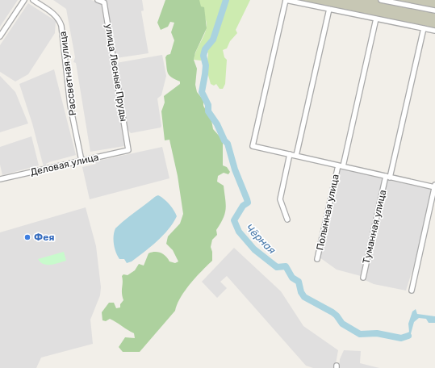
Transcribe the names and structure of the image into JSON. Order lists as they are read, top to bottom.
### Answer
{
  "streets": {
    "street": [
      "улица Лесные Пруды",
      "Рассветная улица",
      "Деловая улица",
      "Полынная улица",
      "Туманная улица"
    ]
  },
  "crossings": [
    ["улица Лесные Пруды", "Деловая улица"],
    ["Рассветная улица", "Деловая улица"]
  ],
  "water": ["Чёрная"],
  "places": ["Фея"]
}
